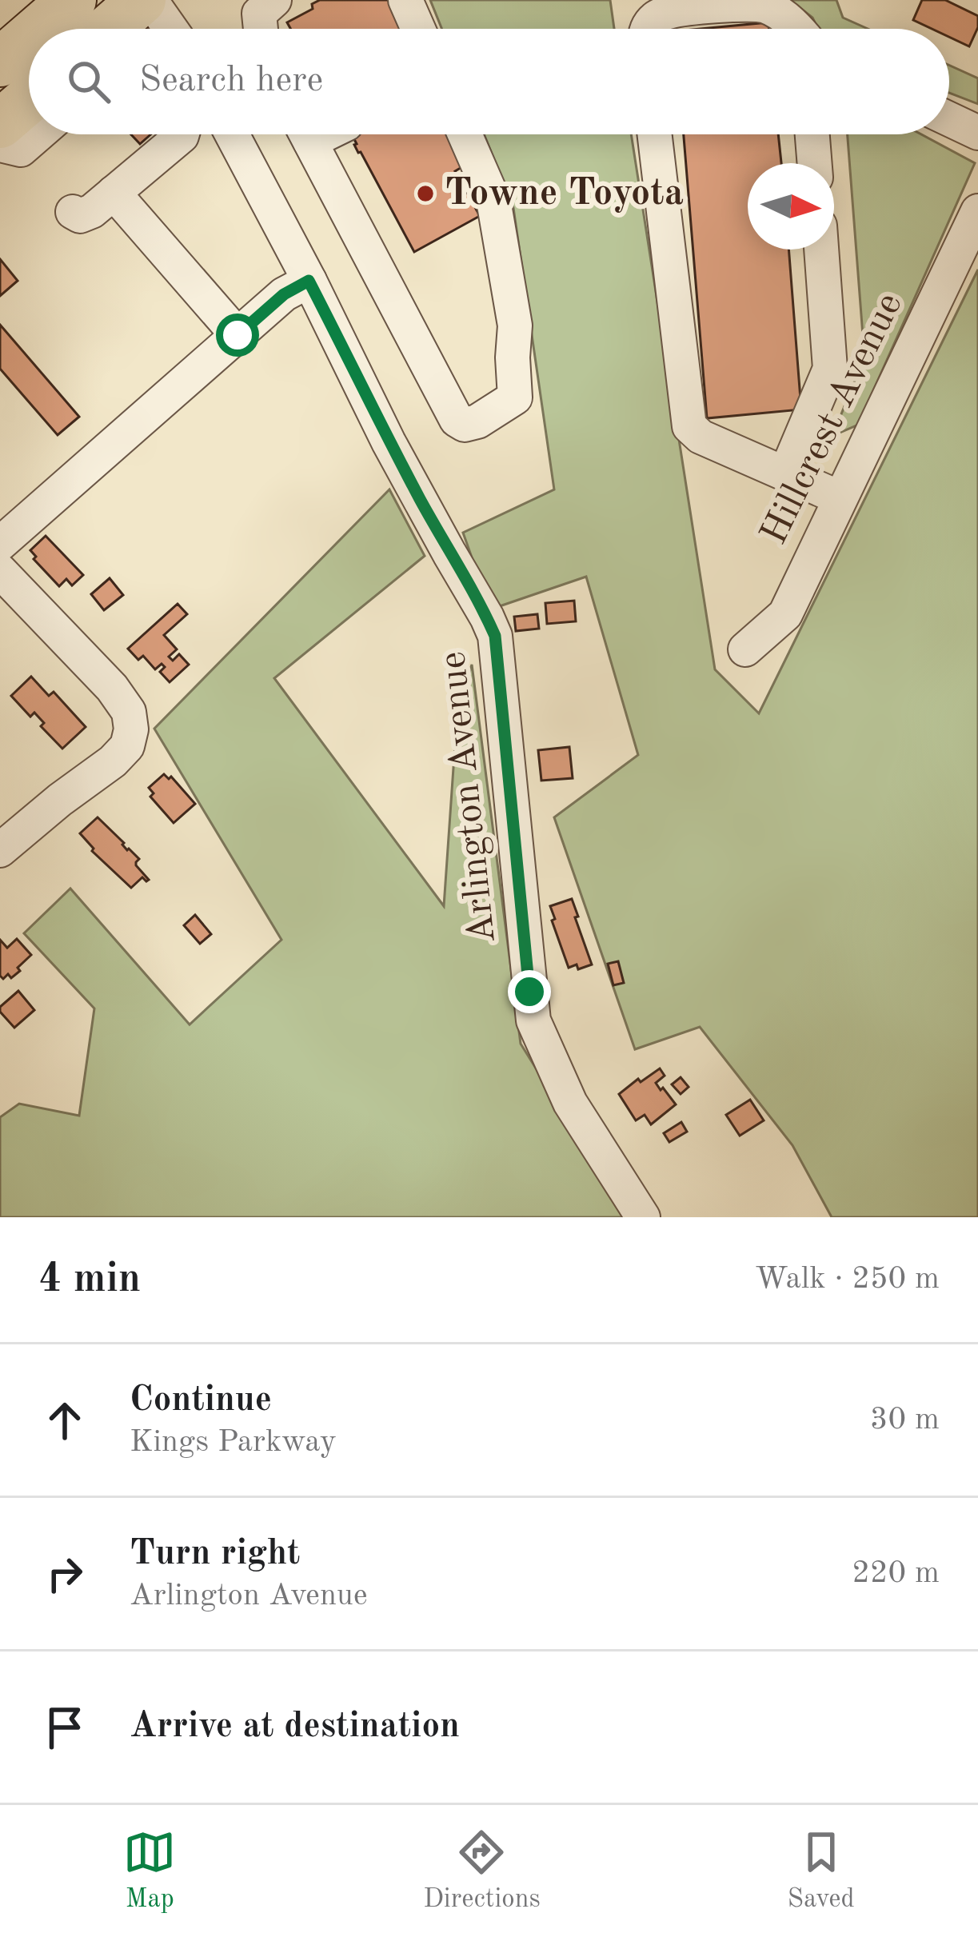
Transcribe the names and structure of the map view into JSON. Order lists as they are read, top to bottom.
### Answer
{
  "streets": {
    "street": ["Hillcrest Avenue", "Arlington Avenue"]
  },
  "places": ["Towne Toyota"],
  "north": "right",
  "page": {
    "search": "Search here",
    "heading": ["4 min", "Walk · 250 m"],
    "list": [
      ["Continue", "Kings Parkway", "30 m"],
      ["Turn right", "Arlington Avenue", "220 m"],
      "Arrive at destination"
    ],
    "nav": ["Map", "Directions", "Saved"]
  }
}
